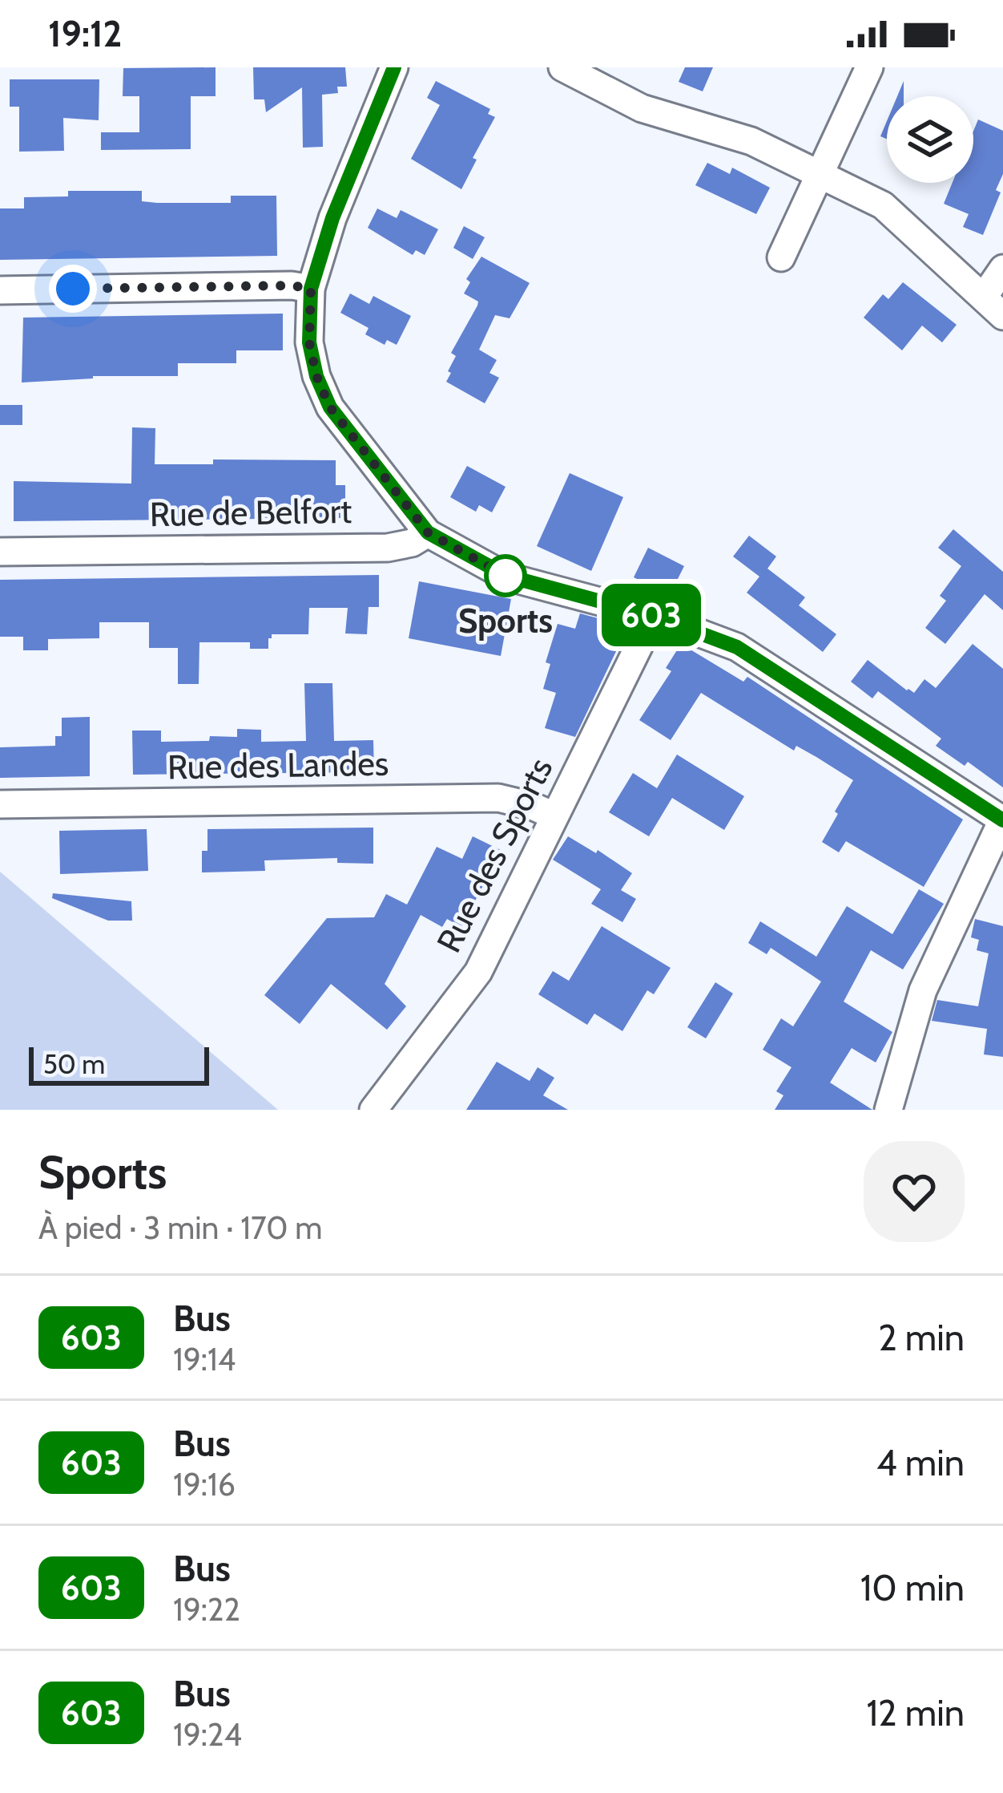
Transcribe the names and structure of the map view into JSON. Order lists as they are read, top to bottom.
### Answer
{
  "streets": {
    "street": ["Rue de Belfort", "Rue des Landes", "Rue des Sports"]
  },
  "crossings": [
    ["Rue des Landes", "Rue des Sports"]
  ],
  "places": ["Sports"],
  "lines": ["bus line 603"],
  "scale_bar": "50 m",
  "page": {
    "status": "19:12",
    "on_map": "603",
    "scale": "50 m",
    "heading": ["Sports", "À pied · 3 min · 170 m"],
    "list": [
      {
        "mark": "603",
        "name": "Bus",
        "note": "19:14",
        "value": "2 min"
      },
      {
        "mark": "603",
        "name": "Bus",
        "note": "19:16",
        "value": "4 min"
      },
      {
        "mark": "603",
        "name": "Bus",
        "note": "19:22",
        "value": "10 min"
      },
      {
        "mark": "603",
        "name": "Bus",
        "note": "19:24",
        "value": "12 min"
      }
    ]
  }
}
